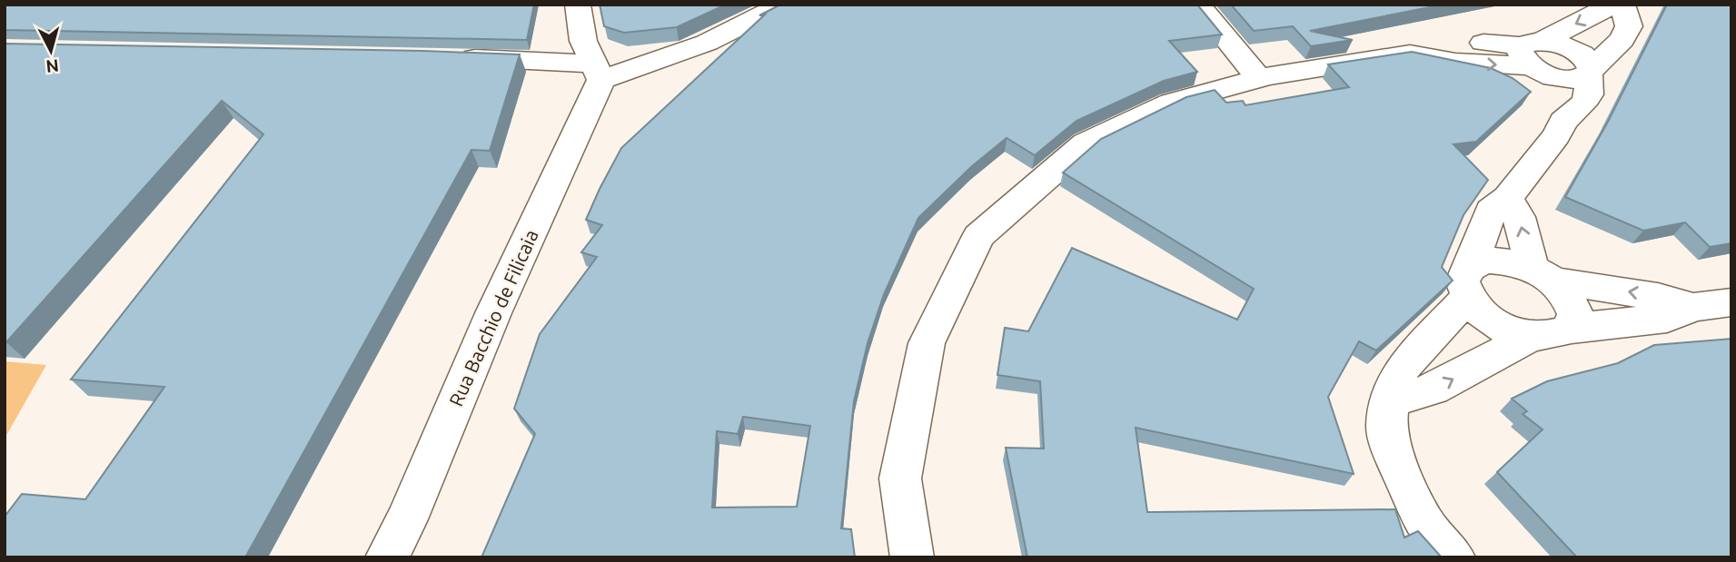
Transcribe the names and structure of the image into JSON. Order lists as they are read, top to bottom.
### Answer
{
  "streets": {
    "street": ["Rua Bacchio de Filicaia"]
  },
  "north": "bottom"
}
